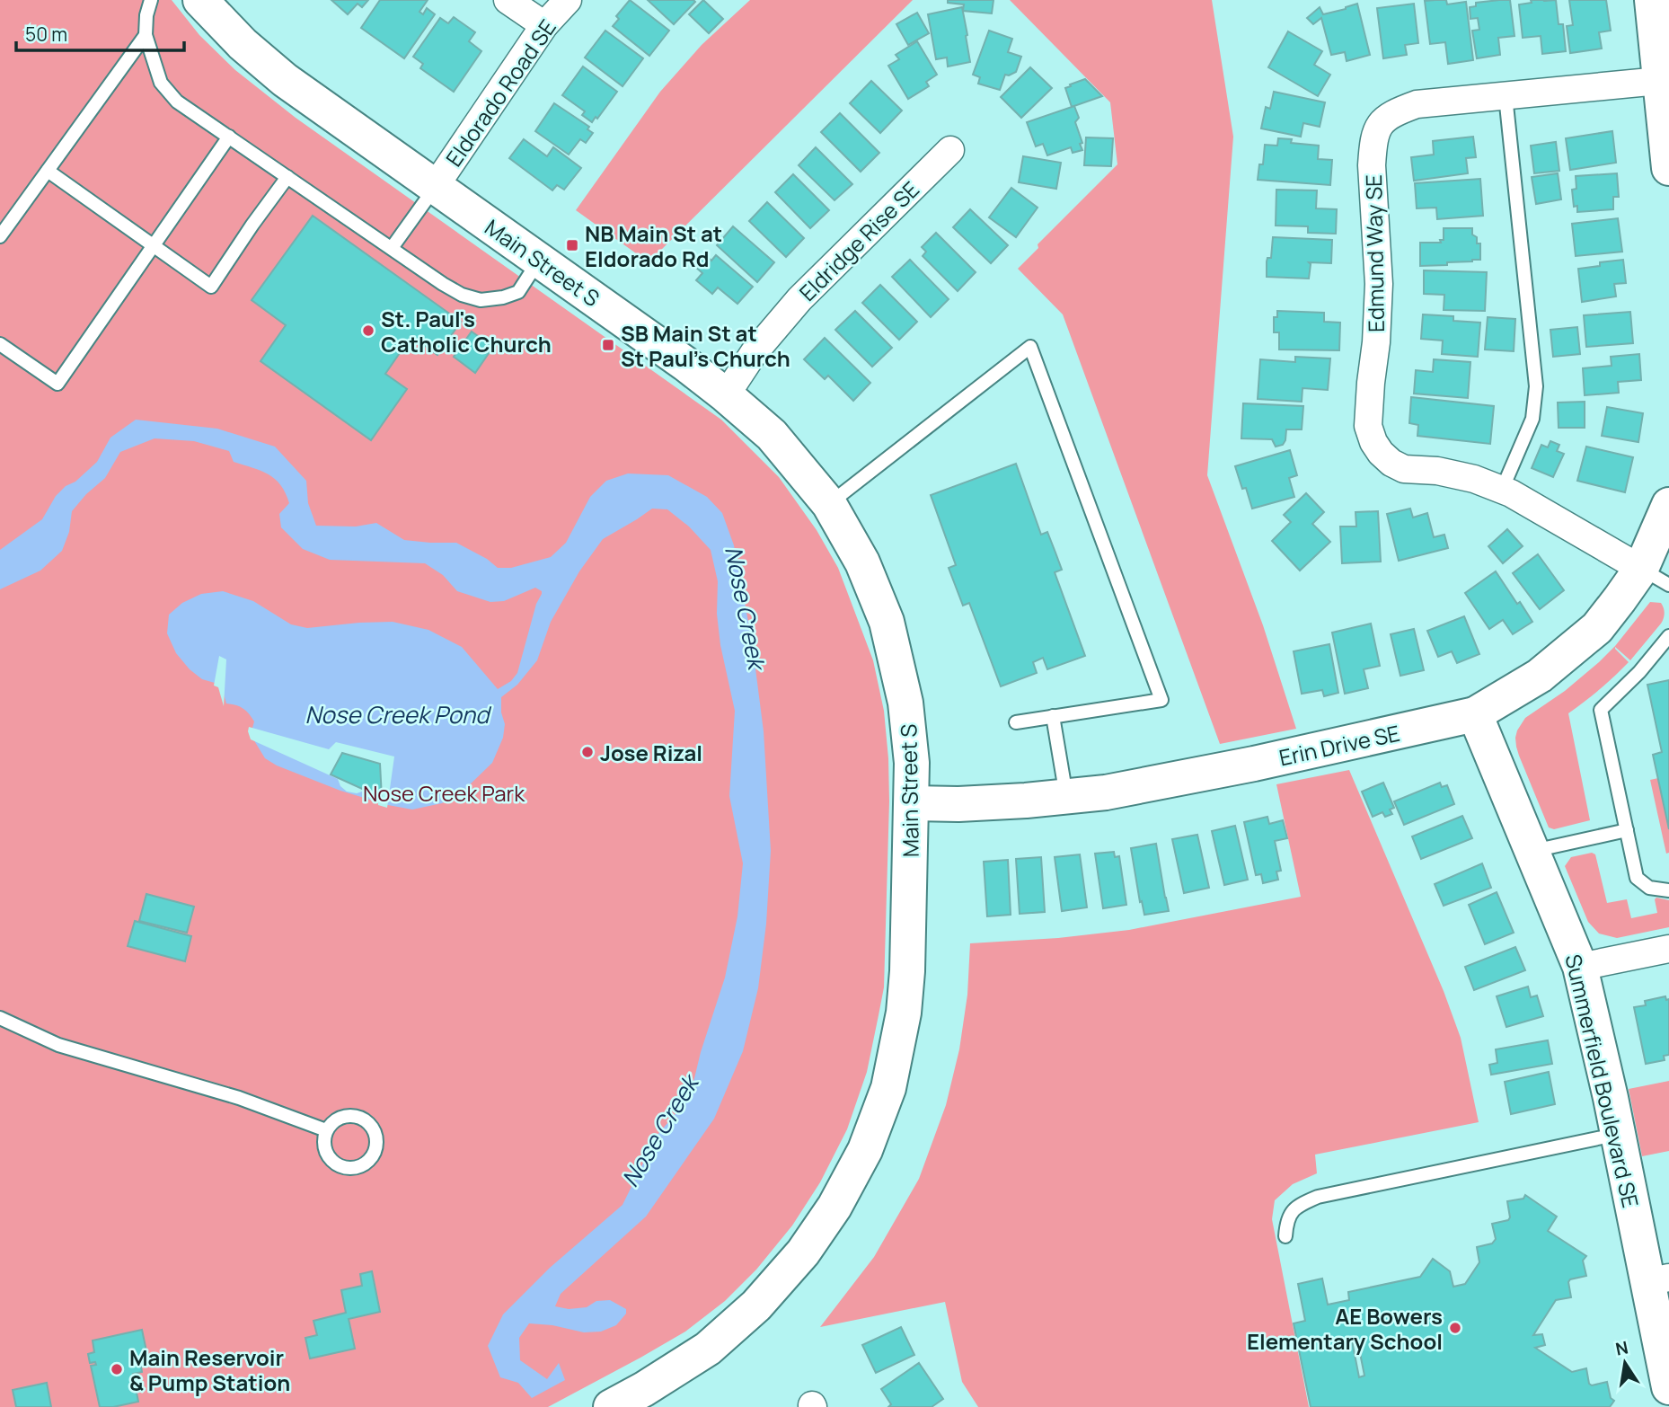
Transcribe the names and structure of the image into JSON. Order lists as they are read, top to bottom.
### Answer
{
  "streets": {
    "main road": ["Main Street S", "Erin Drive SE", "Summerfield Boulevard SE"],
    "street": ["Eldorado Road SE", "Eldridge Rise SE", "Edmund Way SE"]
  },
  "crossings": [
    ["Eldorado Road SE", "Main Street S"],
    ["Eldridge Rise SE", "Main Street S"],
    ["Edmund Way SE", "Erin Drive SE"],
    ["Main Street S", "Erin Drive SE"],
    ["Erin Drive SE", "Summerfield Boulevard SE"]
  ],
  "water": ["Nose Creek", "Nose Creek Pond"],
  "parks": ["Nose Creek Park"],
  "places": {
    "transit": ["NB Main St at Eldorado Rd", "SB Main St at St Paul's Church"],
    "other": [
      "St. Paul's Catholic Church",
      "Jose Rizal",
      "AE Bowers Elementary School",
      "Main Reservoir & Pump Station"
    ]
  },
  "scale_bar": "50 m",
  "north": "top"
}
